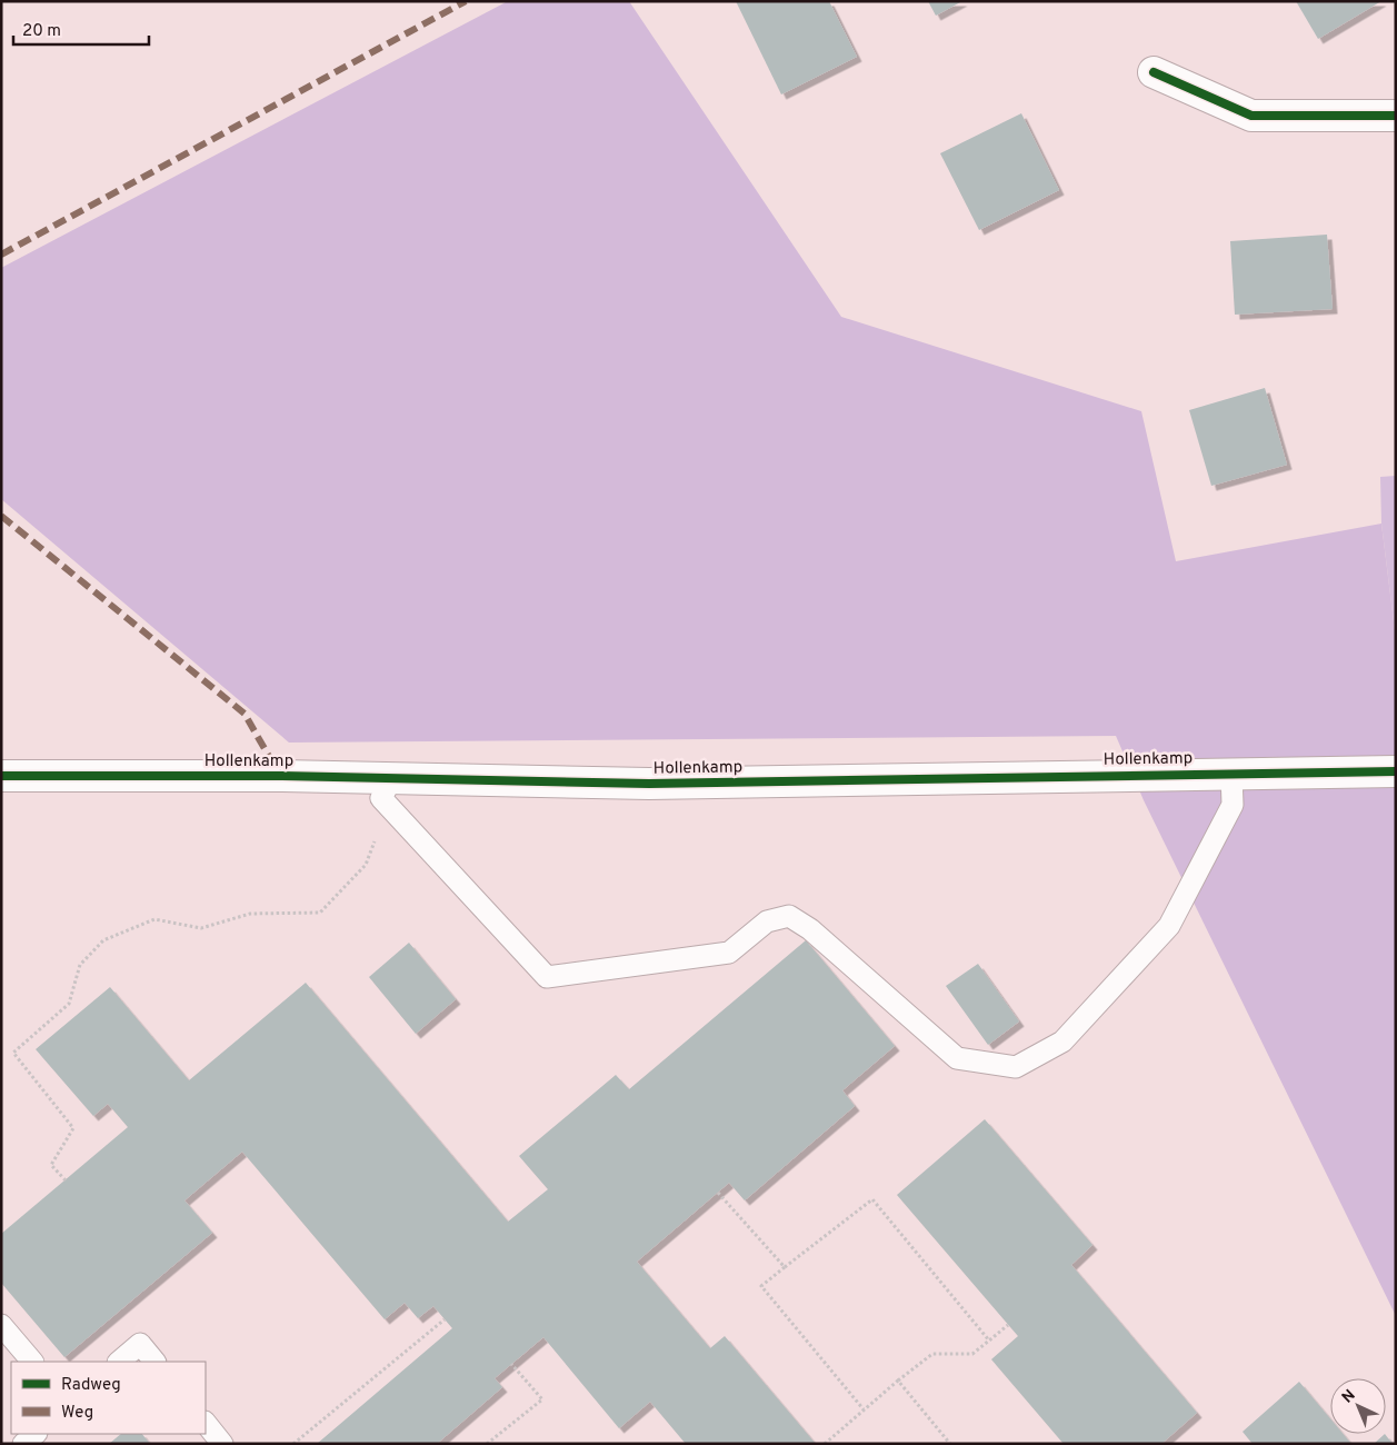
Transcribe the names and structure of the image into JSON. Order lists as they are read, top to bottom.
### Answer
{
  "streets": {
    "street": ["Hollenkamp"]
  },
  "legend": ["Radweg", "Weg"],
  "scale_bar": "20 m",
  "north": "top left"
}
